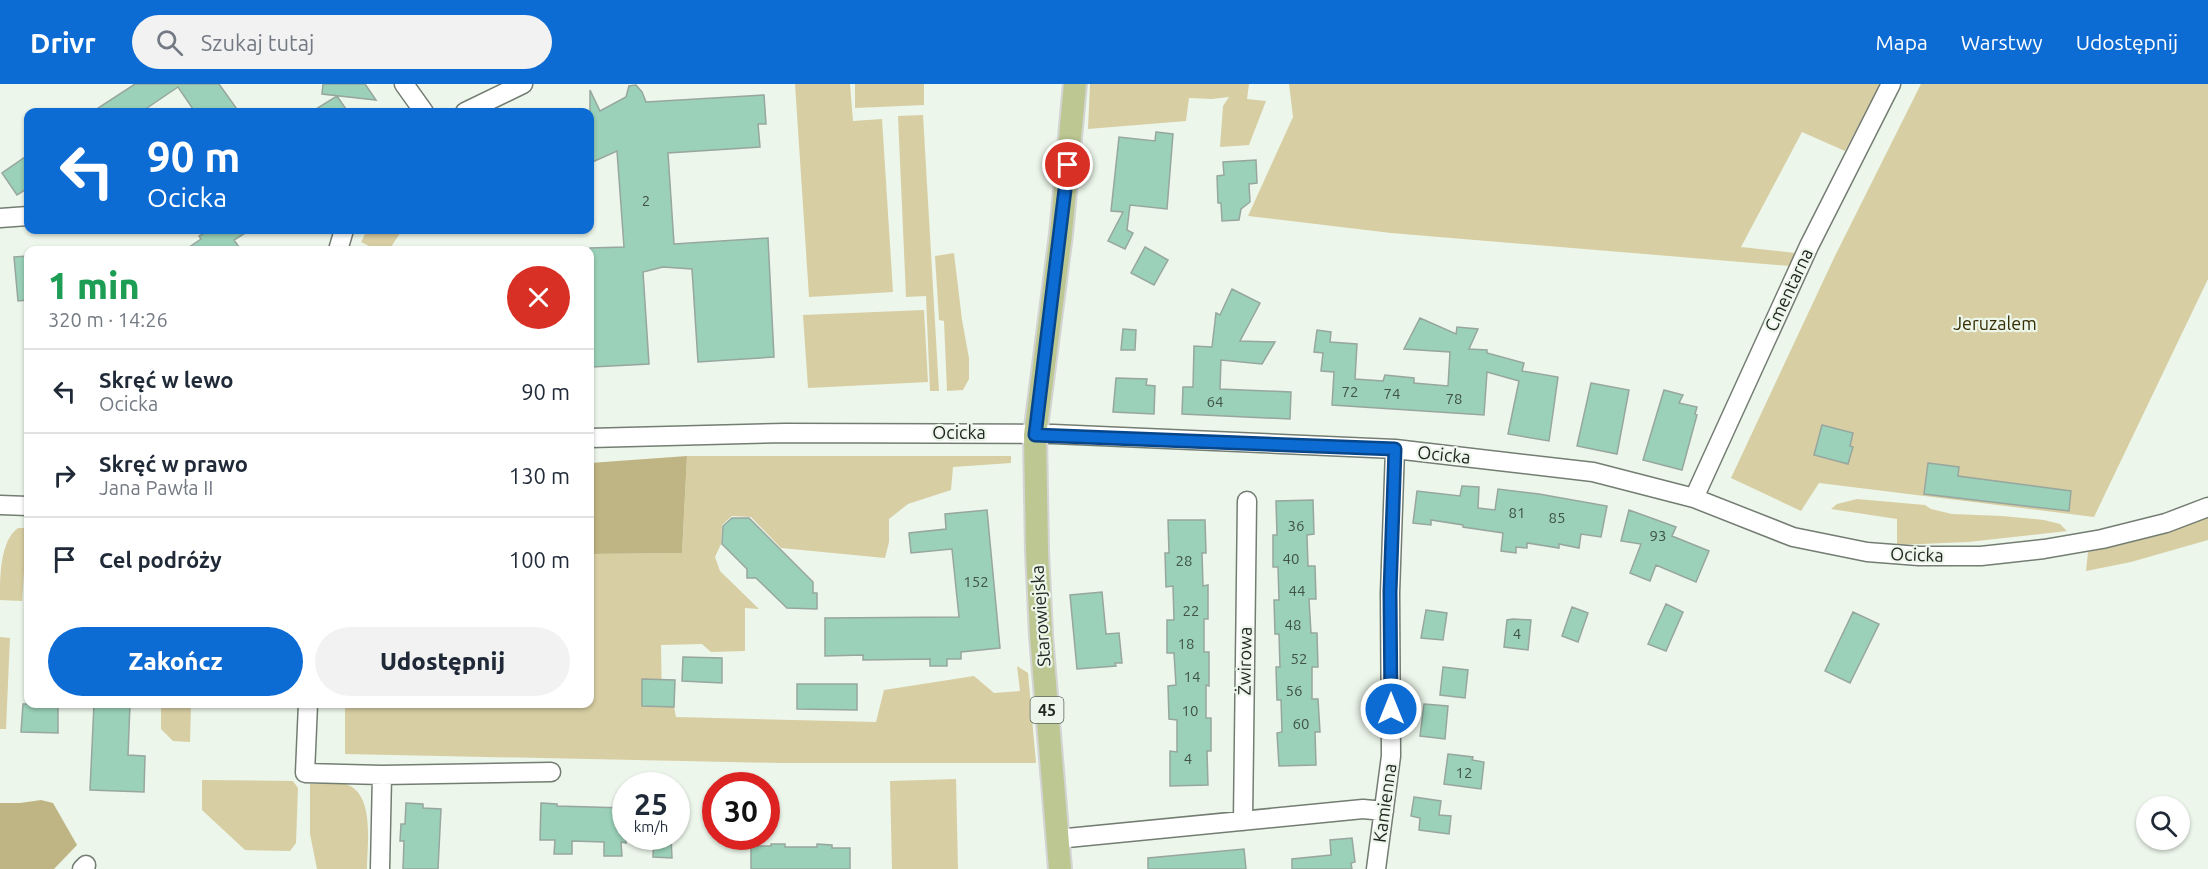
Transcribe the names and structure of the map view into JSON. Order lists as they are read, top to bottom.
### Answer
{
  "streets": {
    "main road": ["Starowiejska", "45"],
    "street": [
      "Cmentarna",
      "Ocicka",
      "Żwirowa",
      "Kamienna"
    ]
  },
  "crossings": [
    ["Cmentarna", "Ocicka"],
    ["Ocicka", "Starowiejska"],
    ["Ocicka", "45"],
    ["Ocicka", "Kamienna"],
    ["Starowiejska", "45"]
  ],
  "parks": ["Jeruzalem"],
  "house_numbers": [
    "2",
    "72",
    "74",
    "78",
    "64",
    "81",
    "85",
    "36",
    "93",
    "40",
    "28",
    "152",
    "44",
    "22",
    "48",
    "4",
    "18",
    "52",
    "14",
    "56",
    "10",
    "60",
    "4",
    "12"
  ],
  "page": {
    "header": "Drivr",
    "search": "Szukaj tutaj",
    "nav": ["Mapa", "Warstwy", "Udostępnij"],
    "turn": ["90 m", "Ocicka"],
    "heading": ["1 min", "320 m · 14:26"],
    "list": [
      {
        "name": "Skręć w lewo",
        "note": "Ocicka",
        "value": "90 m"
      },
      {
        "name": "Skręć w prawo",
        "note": "Jana Pawła II",
        "value": "130 m"
      },
      {
        "name": "Cel podróży",
        "value": "100 m"
      }
    ],
    "buttons": ["Zakończ", "Udostępnij"],
    "speed": "25 km/h",
    "limit": "30"
  }
}
